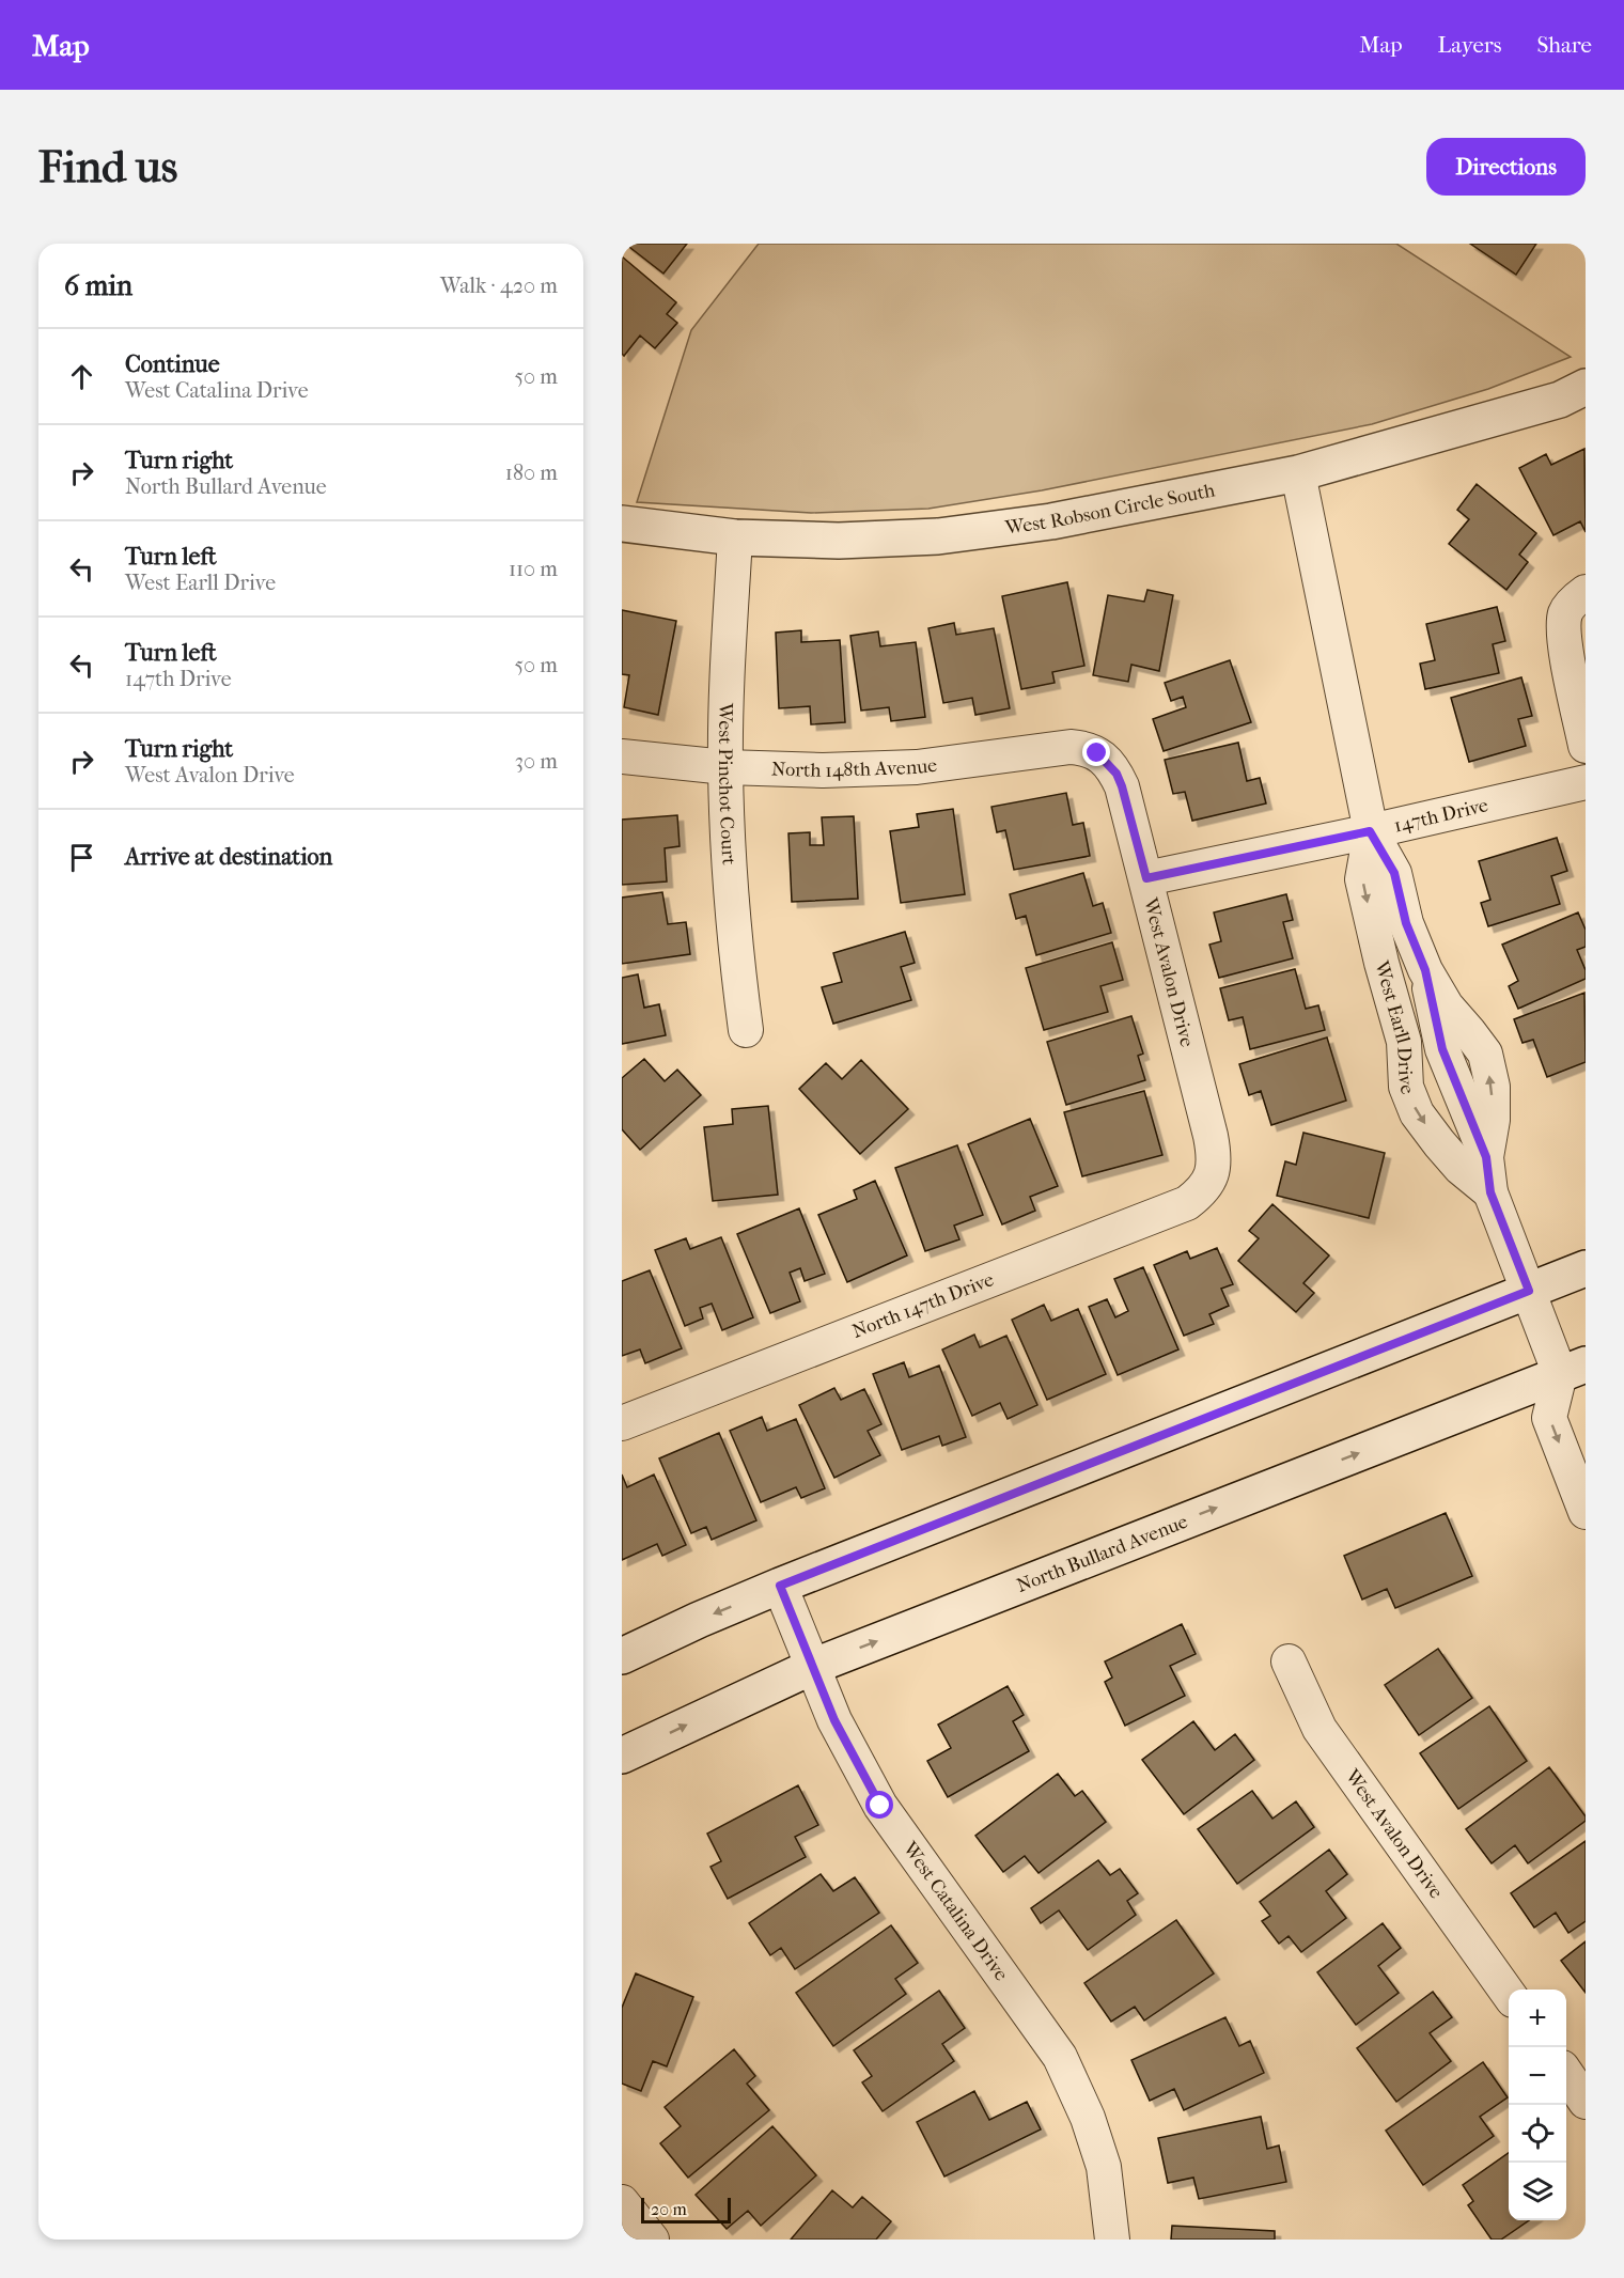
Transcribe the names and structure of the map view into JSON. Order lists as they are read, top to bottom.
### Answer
{
  "streets": {
    "main road": ["West Robson Circle South", "North Bullard Avenue"],
    "street": [
      "North 148th Avenue",
      "West Pinchot Court",
      "147th Drive",
      "West Avalon Drive",
      "West Earll Drive",
      "North 147th Drive",
      "West Catalina Drive"
    ]
  },
  "crossings": [
    ["West Robson Circle South", "West Pinchot Court"],
    ["West Robson Circle South", "West Earll Drive"],
    ["North 148th Avenue", "West Pinchot Court"],
    ["North 148th Avenue", "West Avalon Drive"],
    ["147th Drive", "West Avalon Drive"],
    ["147th Drive", "West Earll Drive"],
    ["West Avalon Drive", "North 147th Drive"],
    ["West Earll Drive", "North Bullard Avenue"],
    ["North Bullard Avenue", "West Catalina Drive"]
  ],
  "scale_bar": "20 m",
  "page": {
    "header": "Map",
    "nav": ["Map", "Layers", "Share"],
    "buttons": "Directions",
    "title": "Find us",
    "heading": ["6 min", "Walk · 420 m"],
    "list": [
      ["Continue", "West Catalina Drive", "50 m"],
      ["Turn right", "North Bullard Avenue", "180 m"],
      ["Turn left", "West Earll Drive", "110 m"],
      ["Turn left", "147th Drive", "50 m"],
      ["Turn right", "West Avalon Drive", "30 m"],
      "Arrive at destination"
    ],
    "map_buttons": ["+", "−"],
    "scale": "20 m"
  }
}
